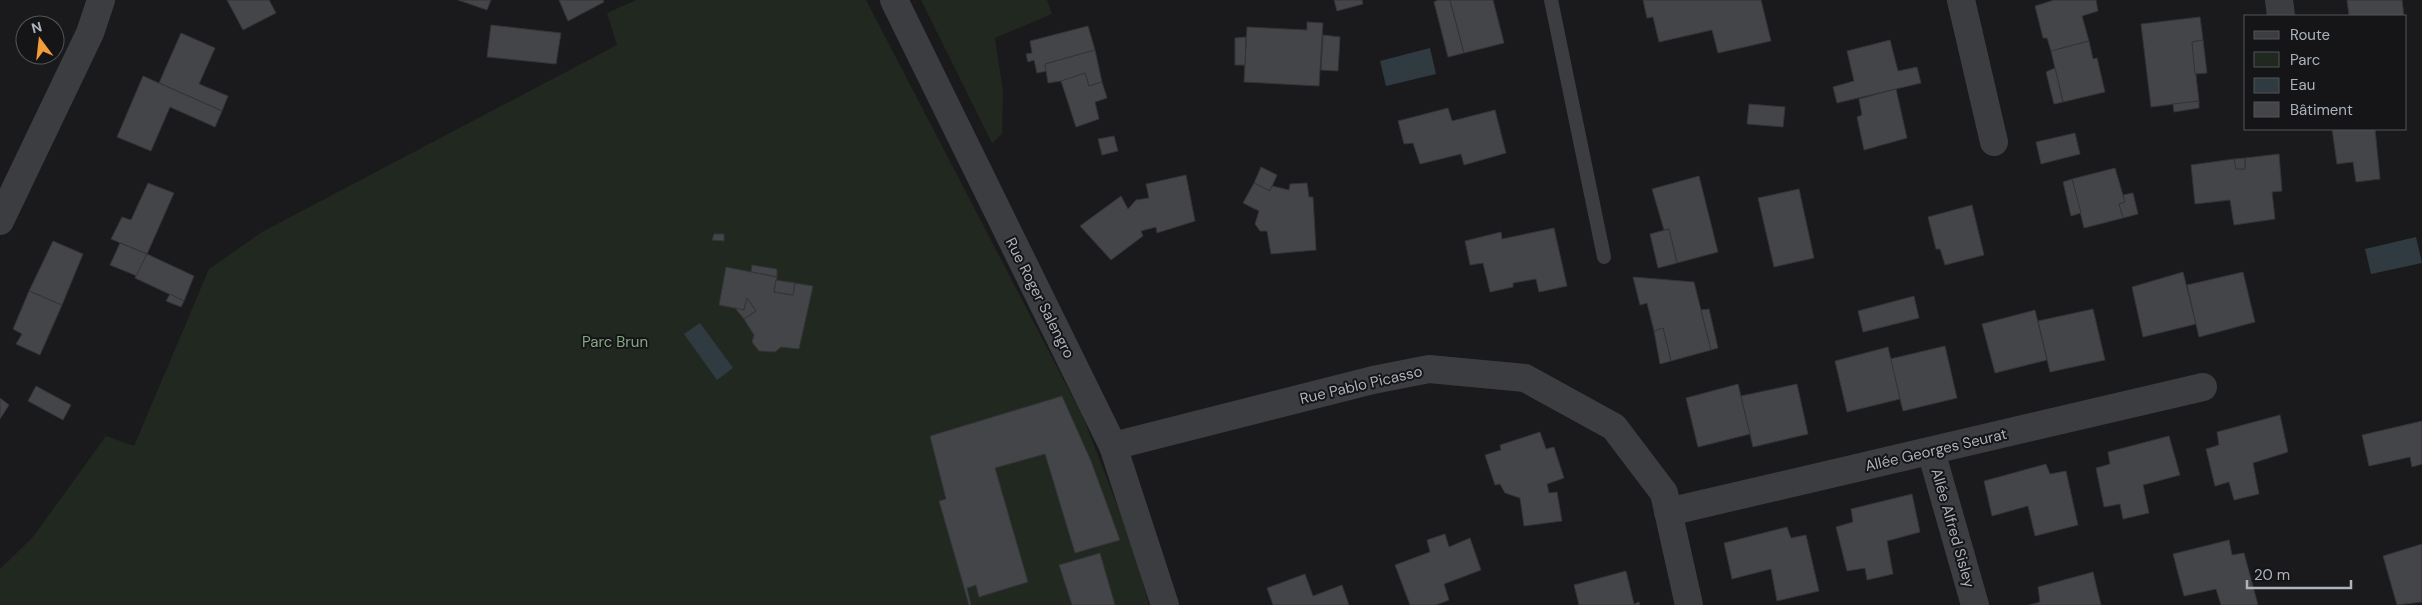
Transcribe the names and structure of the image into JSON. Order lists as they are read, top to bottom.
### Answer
{
  "streets": {
    "street": [
      "Rue Roger Salengro",
      "Rue Pablo Picasso",
      "Allée Georges Seurat",
      "Allée Alfred Sisley"
    ]
  },
  "crossings": [
    ["Rue Roger Salengro", "Rue Pablo Picasso"],
    ["Rue Pablo Picasso", "Allée Georges Seurat"],
    ["Allée Georges Seurat", "Allée Alfred Sisley"]
  ],
  "parks": ["Parc Brun"],
  "legend": [
    "Route",
    "Parc",
    "Eau",
    "Bâtiment"
  ],
  "scale_bar": "20 m",
  "north": "top"
}
